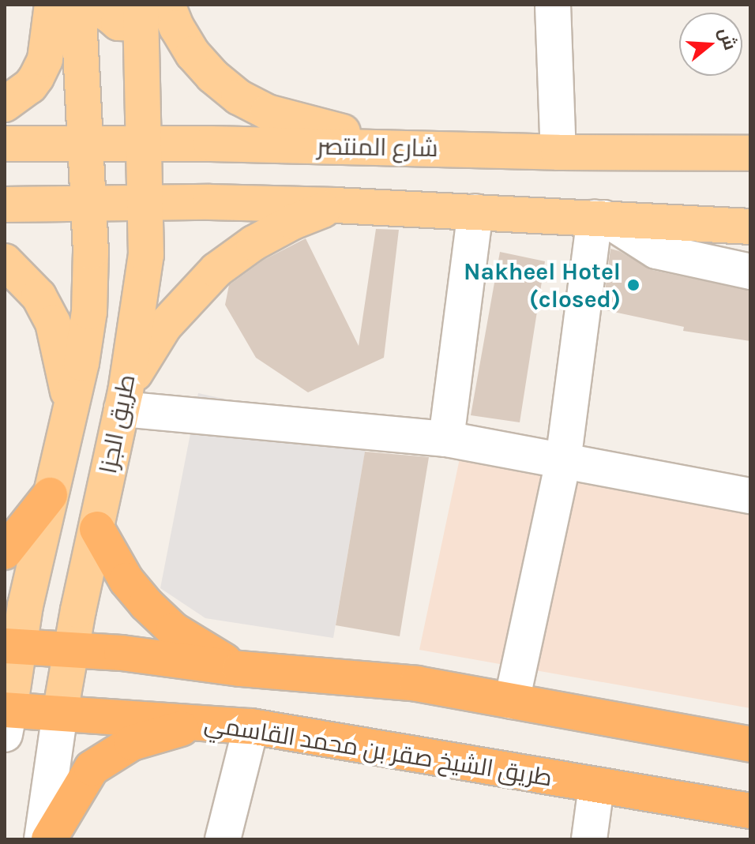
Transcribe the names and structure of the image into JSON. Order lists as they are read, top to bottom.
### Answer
{
  "streets": {
    "highway": ["طريق الشيخ صقر بن محمد القاسمي"],
    "main road": ["شارع المنتصر", "طريق الجزا"]
  },
  "crossings": [
    ["شارع المنتصر", "طريق الجزا"],
    ["طريق الجزا", "طريق الشيخ صقر بن محمد القاسمي"]
  ],
  "places": ["Nakheel Hotel (closed)"],
  "north": "right"
}
